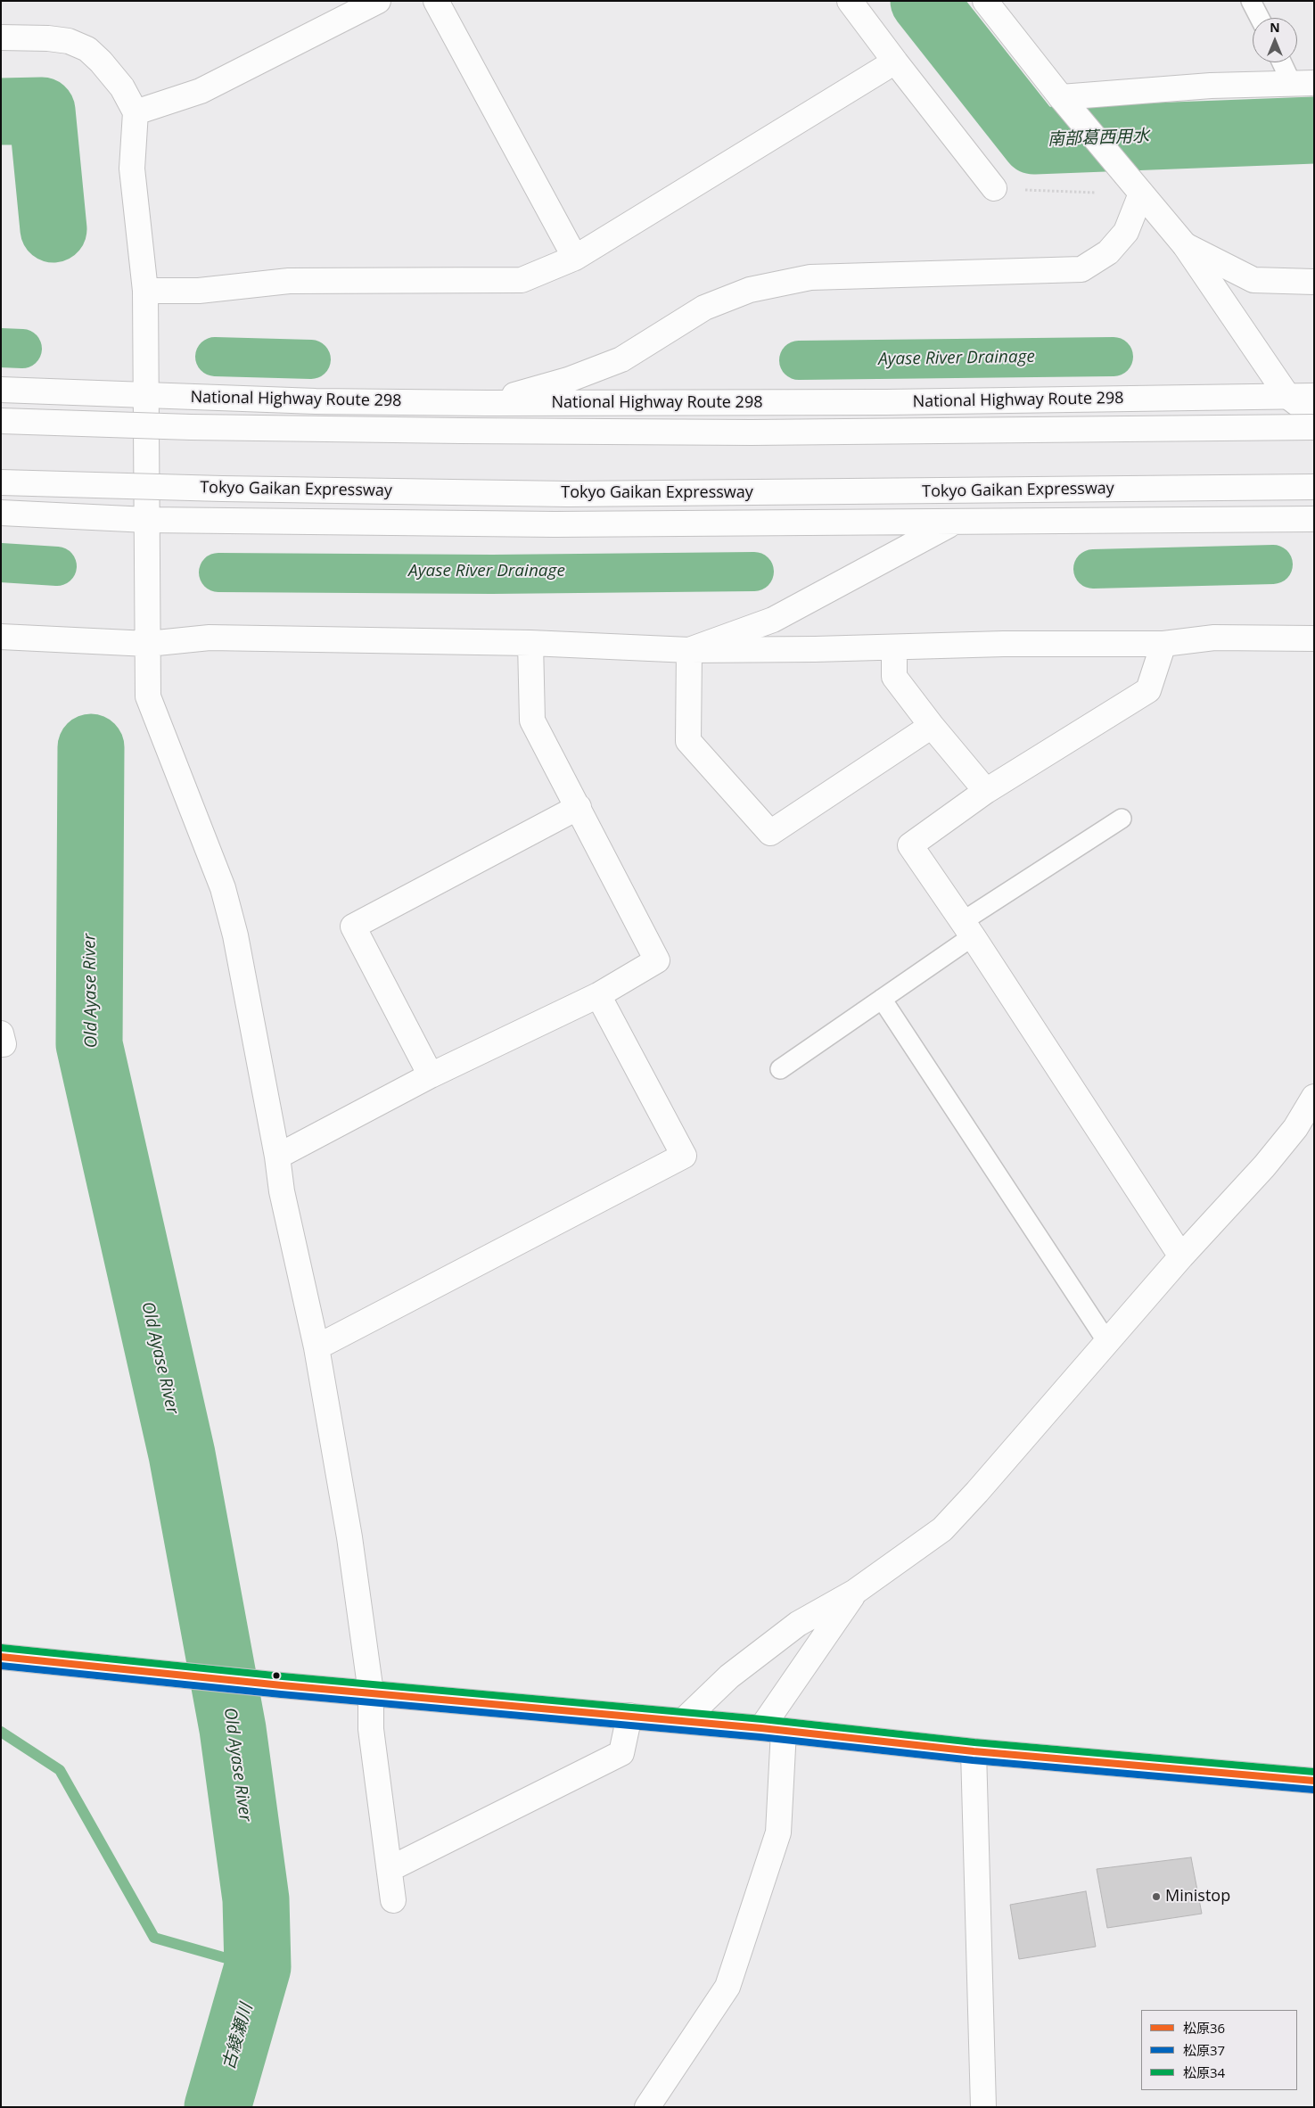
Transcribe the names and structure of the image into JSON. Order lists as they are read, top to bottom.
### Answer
{
  "streets": {
    "main road": ["National Highway Route 298", "Tokyo Gaikan Expressway"]
  },
  "water": [
    "南部葛西用水",
    "Ayase River Drainage",
    "Old Ayase River",
    "古綾瀬川"
  ],
  "places": ["Ministop"],
  "lines": ["transit line 松原34", "transit line 松原36", "transit line 松原37"],
  "legend": ["松原36", "松原37", "松原34"],
  "north": "top"
}
